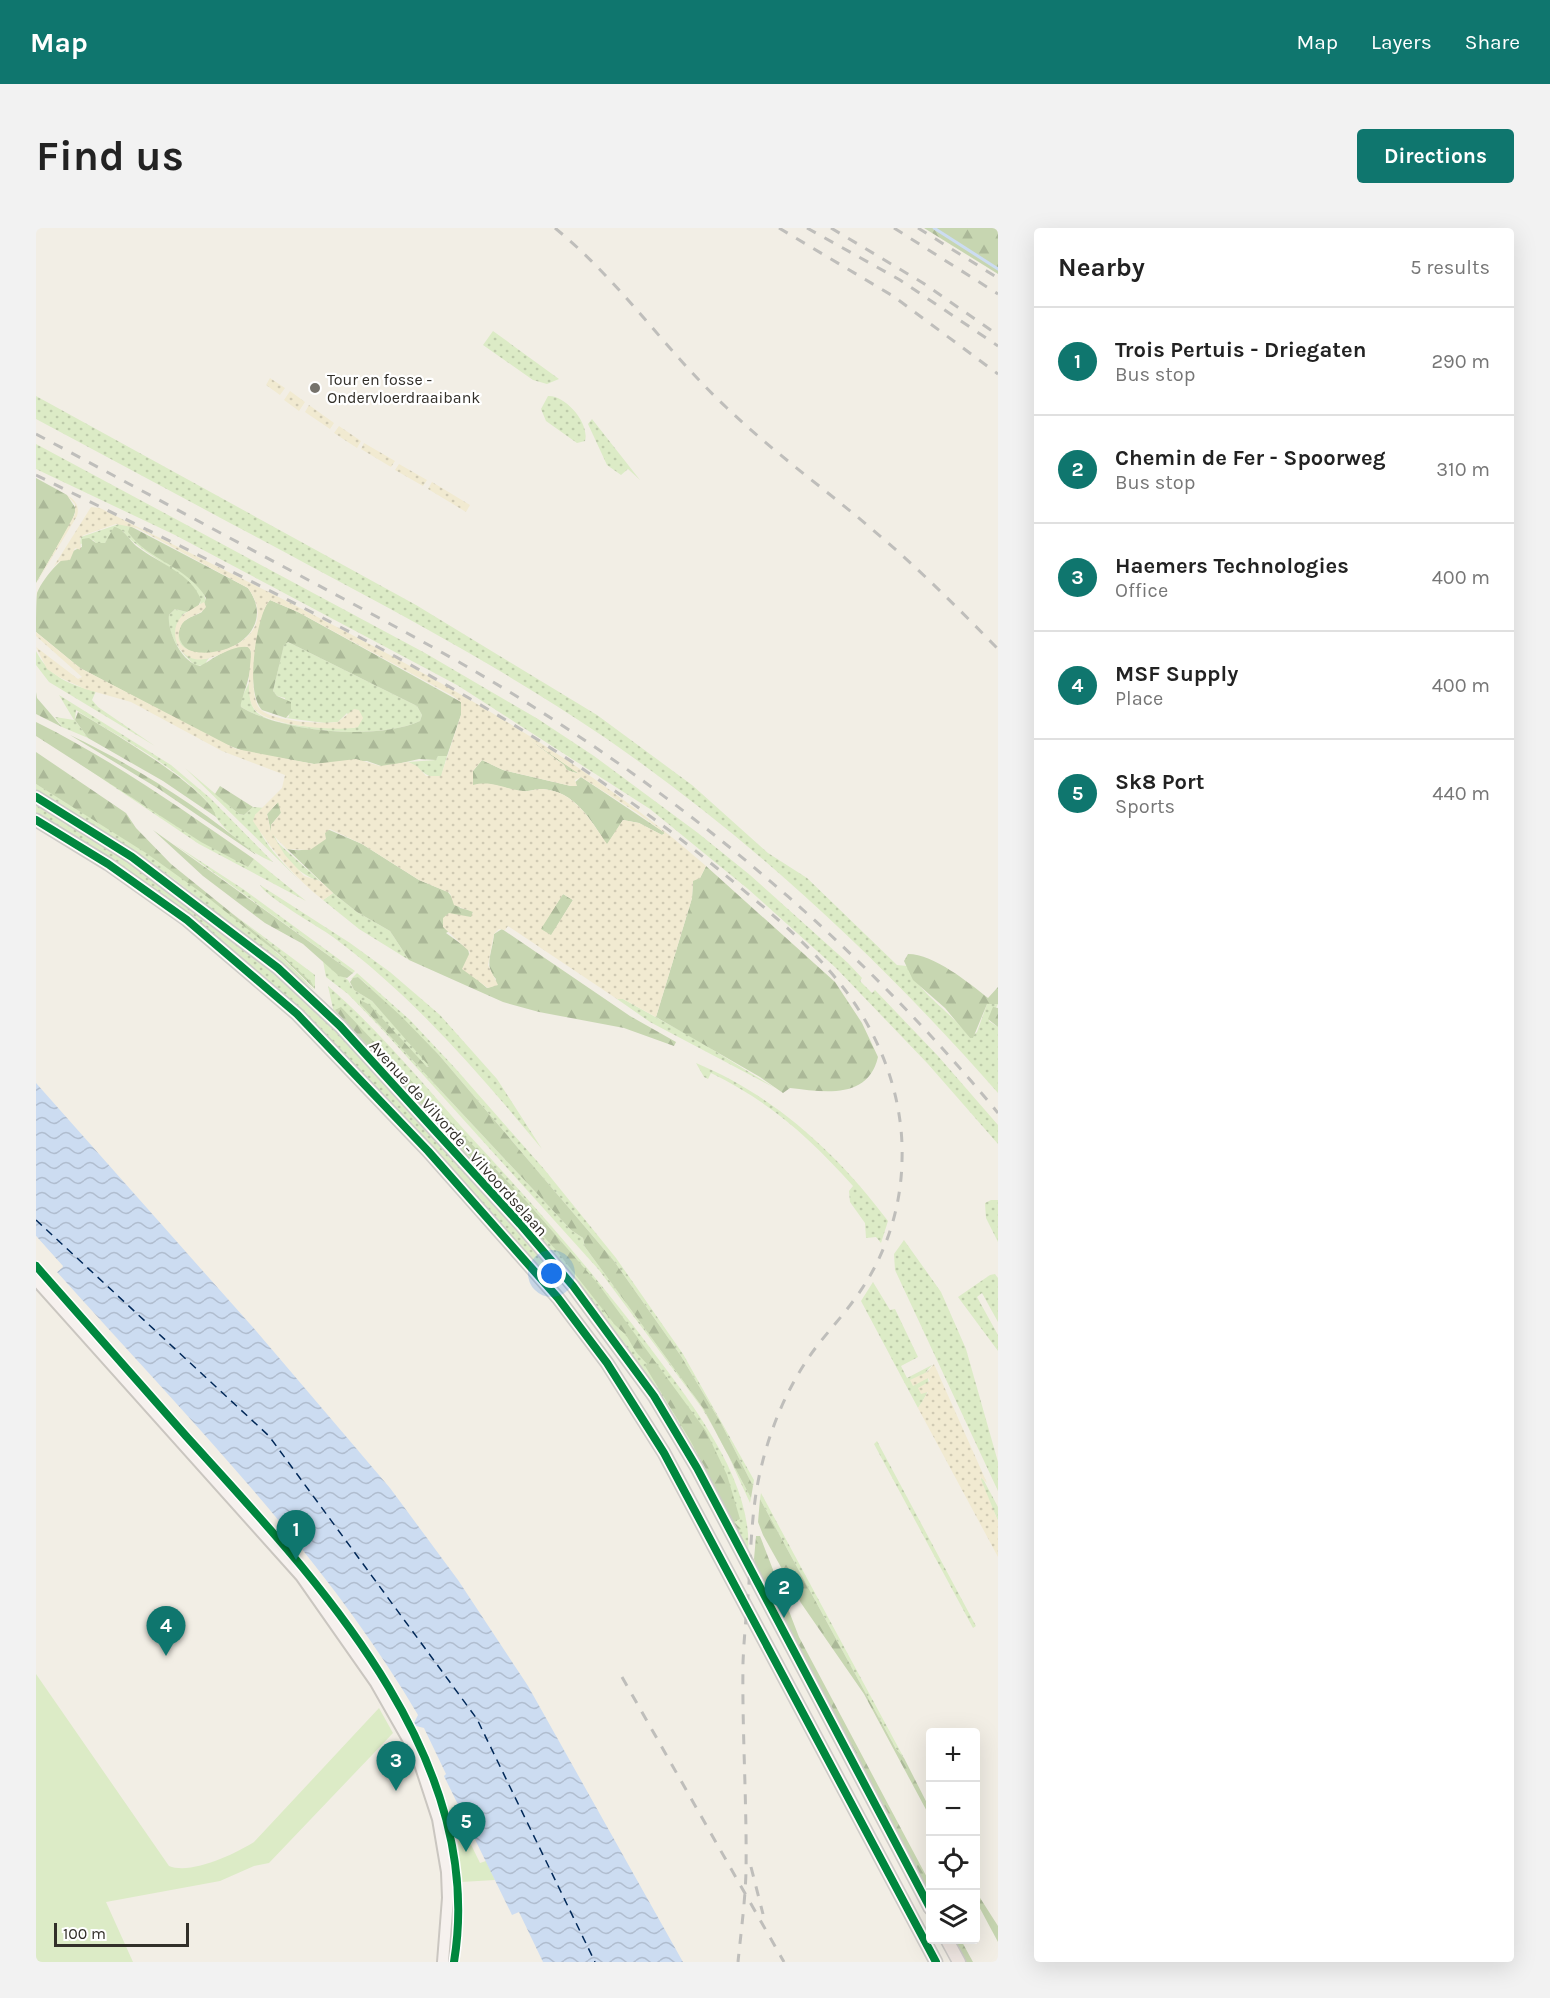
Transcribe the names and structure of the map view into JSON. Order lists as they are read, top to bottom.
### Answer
{
  "streets": {
    "main road": ["Avenue de Vilvorde - Vilvoordselaan"]
  },
  "places": ["Tour en fosse - Ondervloerdraaibank"],
  "scale_bar": "100 m",
  "page": {
    "header": "Map",
    "nav": ["Map", "Layers", "Share"],
    "buttons": "Directions",
    "title": "Find us",
    "heading": ["Nearby", "5 results"],
    "list": [
      {
        "mark": "1",
        "name": "Trois Pertuis - Driegaten",
        "note": "Bus stop",
        "value": "290 m"
      },
      {
        "mark": "2",
        "name": "Chemin de Fer - Spoorweg",
        "note": "Bus stop",
        "value": "310 m"
      },
      {
        "mark": "3",
        "name": "Haemers Technologies",
        "note": "Office",
        "value": "400 m"
      },
      {
        "mark": "4",
        "name": "MSF Supply",
        "note": "Place",
        "value": "400 m"
      },
      {
        "mark": "5",
        "name": "Sk8 Port",
        "note": "Sports",
        "value": "440 m"
      }
    ],
    "pins": [
      "1",
      "2",
      "4",
      "3",
      "5"
    ],
    "map_buttons": ["+", "−"],
    "scale": "100 m"
  }
}
